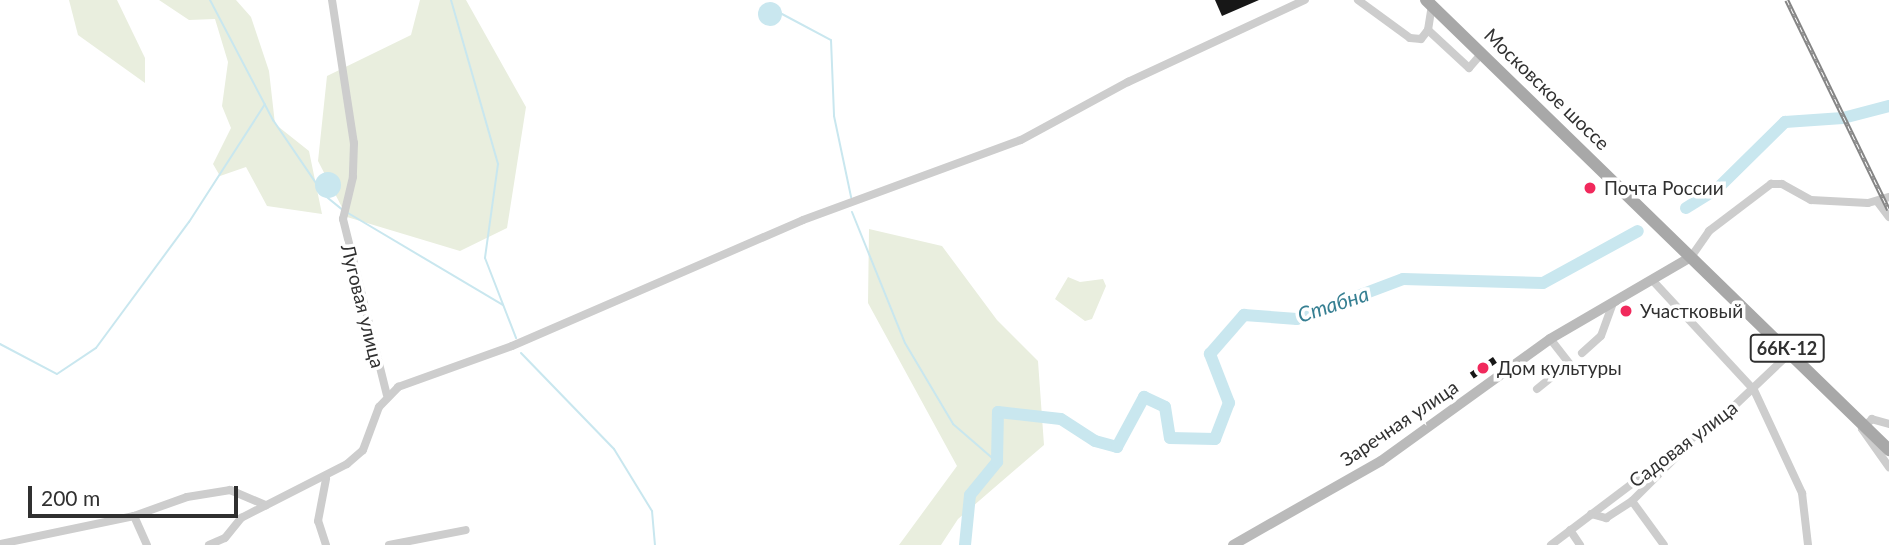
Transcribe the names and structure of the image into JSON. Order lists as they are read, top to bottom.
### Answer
{
  "streets": {
    "main road": ["Московское шоссе", "66К-12"],
    "street": ["Луговая улица", "Заречная улица", "Садовая улица"]
  },
  "crossings": [
    ["Московское шоссе", "66К-12"],
    ["Московское шоссе", "Заречная улица"],
    ["66К-12", "Заречная улица"],
    ["66К-12", "Садовая улица"]
  ],
  "water": ["Стабна"],
  "places": ["Почта России", "Участковый", "Дом культуры"],
  "scale_bar": "200 m"
}
